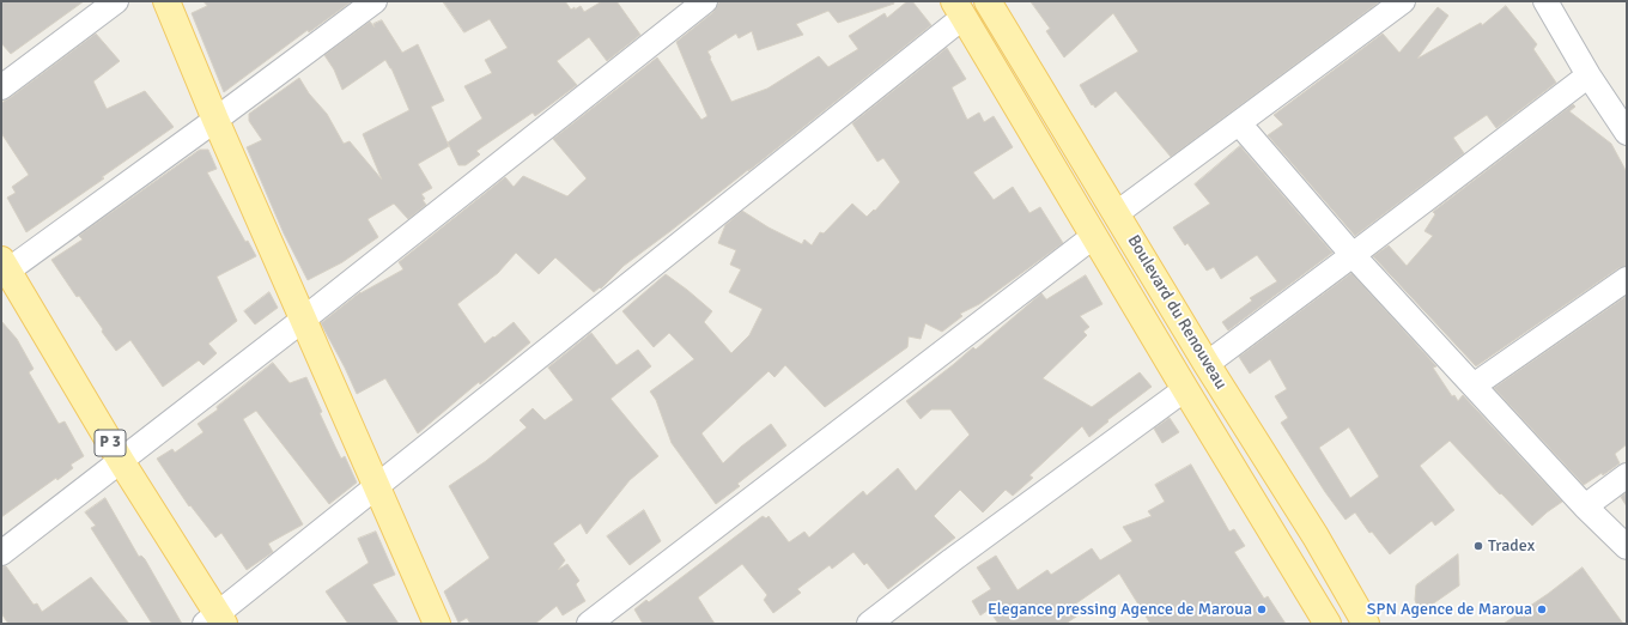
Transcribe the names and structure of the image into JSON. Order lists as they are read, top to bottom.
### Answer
{
  "streets": {
    "main road": ["Boulevard du Renouveau", "P 3"]
  },
  "places": ["Tradex", "Elegance pressing Agence de Maroua", "SPN Agence de Maroua"]
}
